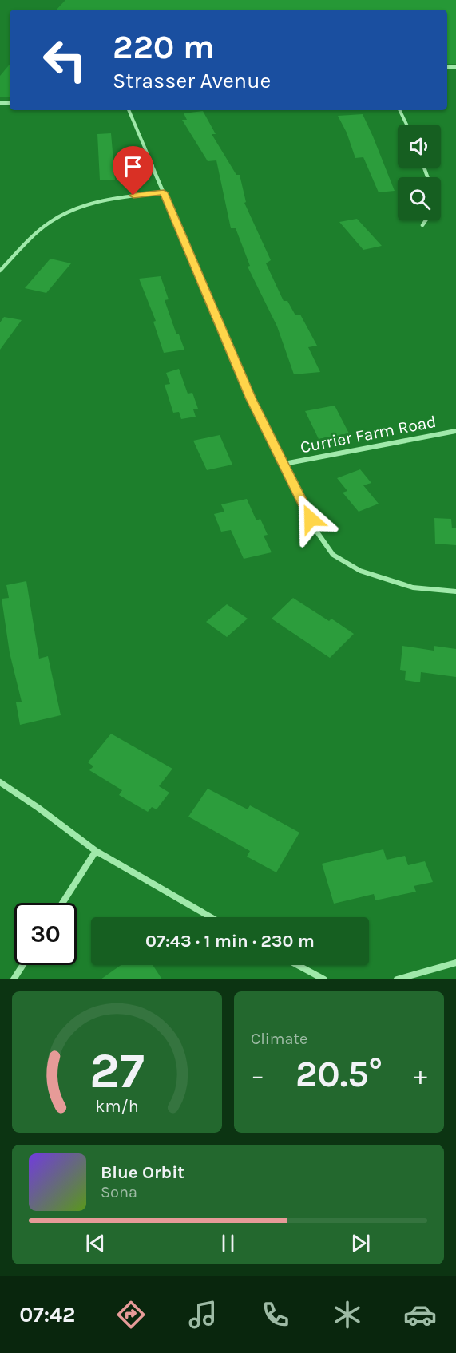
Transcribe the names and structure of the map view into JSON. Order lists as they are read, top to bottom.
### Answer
{
  "streets": {
    "street": ["Currier Farm Road"]
  },
  "page": {
    "turn": ["220 m", "Strasser Avenue"],
    "limit": "30",
    "trip": "07:43 · 1 min · 230 m",
    "tile": "Climate",
    "heat": ["−", "20.5°", "+"],
    "song": ["Blue Orbit", "Sona"],
    "tabs": "07:42",
    "gauge": ["27", "km/h"]
  }
}
